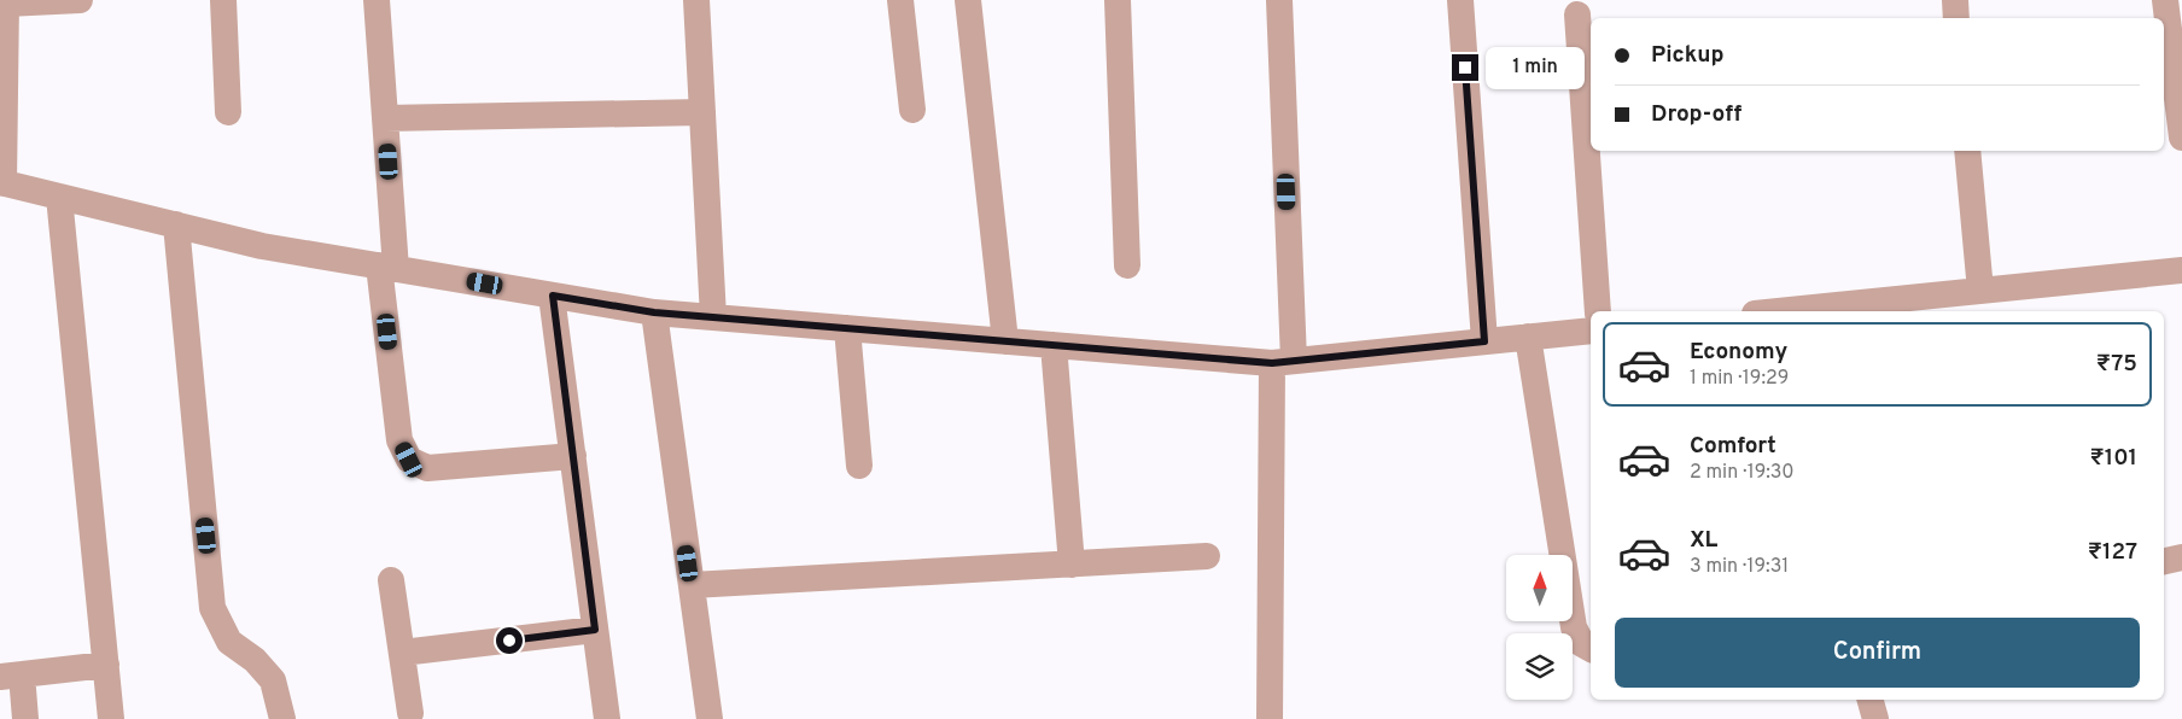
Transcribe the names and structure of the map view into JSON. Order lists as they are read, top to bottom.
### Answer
{
  "north": "top",
  "page": {
    "banner": ["Pickup", "Drop-off"],
    "bubble": "1 min",
    "list": [
      {
        "name": "Economy",
        "note": "1 min · 19:29",
        "value": "₹75"
      },
      {
        "name": "Comfort",
        "note": "2 min · 19:30",
        "value": "₹101"
      },
      {
        "name": "XL",
        "note": "3 min · 19:31",
        "value": "₹127"
      }
    ],
    "buttons": "Confirm"
  }
}
